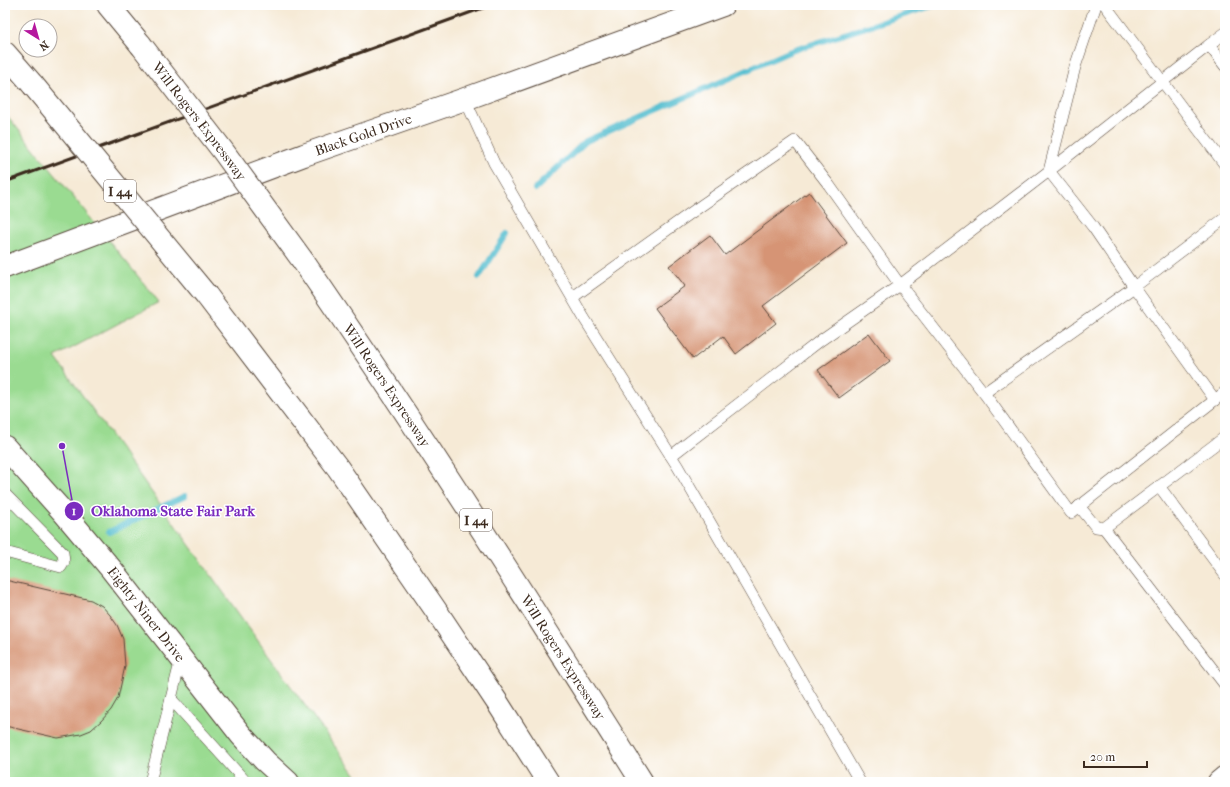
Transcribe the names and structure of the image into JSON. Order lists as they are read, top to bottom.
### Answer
{
  "streets": {
    "main road": [
      "Will Rogers Expressway",
      "Black Gold Drive",
      "I 44",
      "Eighty Niner Drive"
    ]
  },
  "places": ["Oklahoma State Fair Park"],
  "scale_bar": "20 m",
  "north": "bottom right"
}
